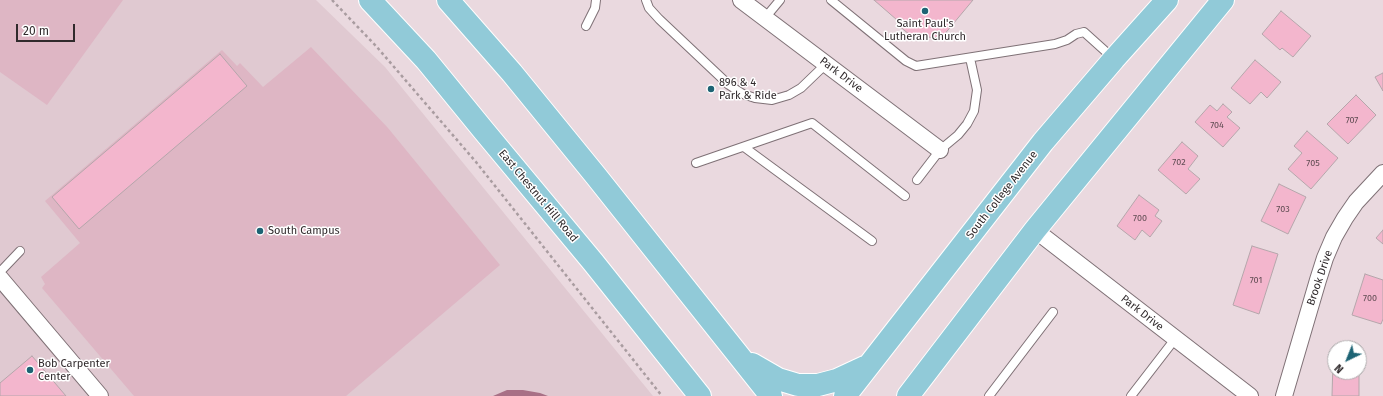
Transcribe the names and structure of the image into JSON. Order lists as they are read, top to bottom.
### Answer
{
  "streets": {
    "main road": ["South College Avenue", "East Chestnut Hill Road"],
    "street": ["Park Drive", "Brook Drive"]
  },
  "places": [
    "Saint Paul's Lutheran Church",
    "896 & 4 Park & Ride",
    "South Campus",
    "Bob Carpenter Center"
  ],
  "house_numbers": [
    "707",
    "704",
    "702",
    "705",
    "703",
    "700",
    "701",
    "700"
  ],
  "scale_bar": "20 m",
  "north": "bottom left"
}
